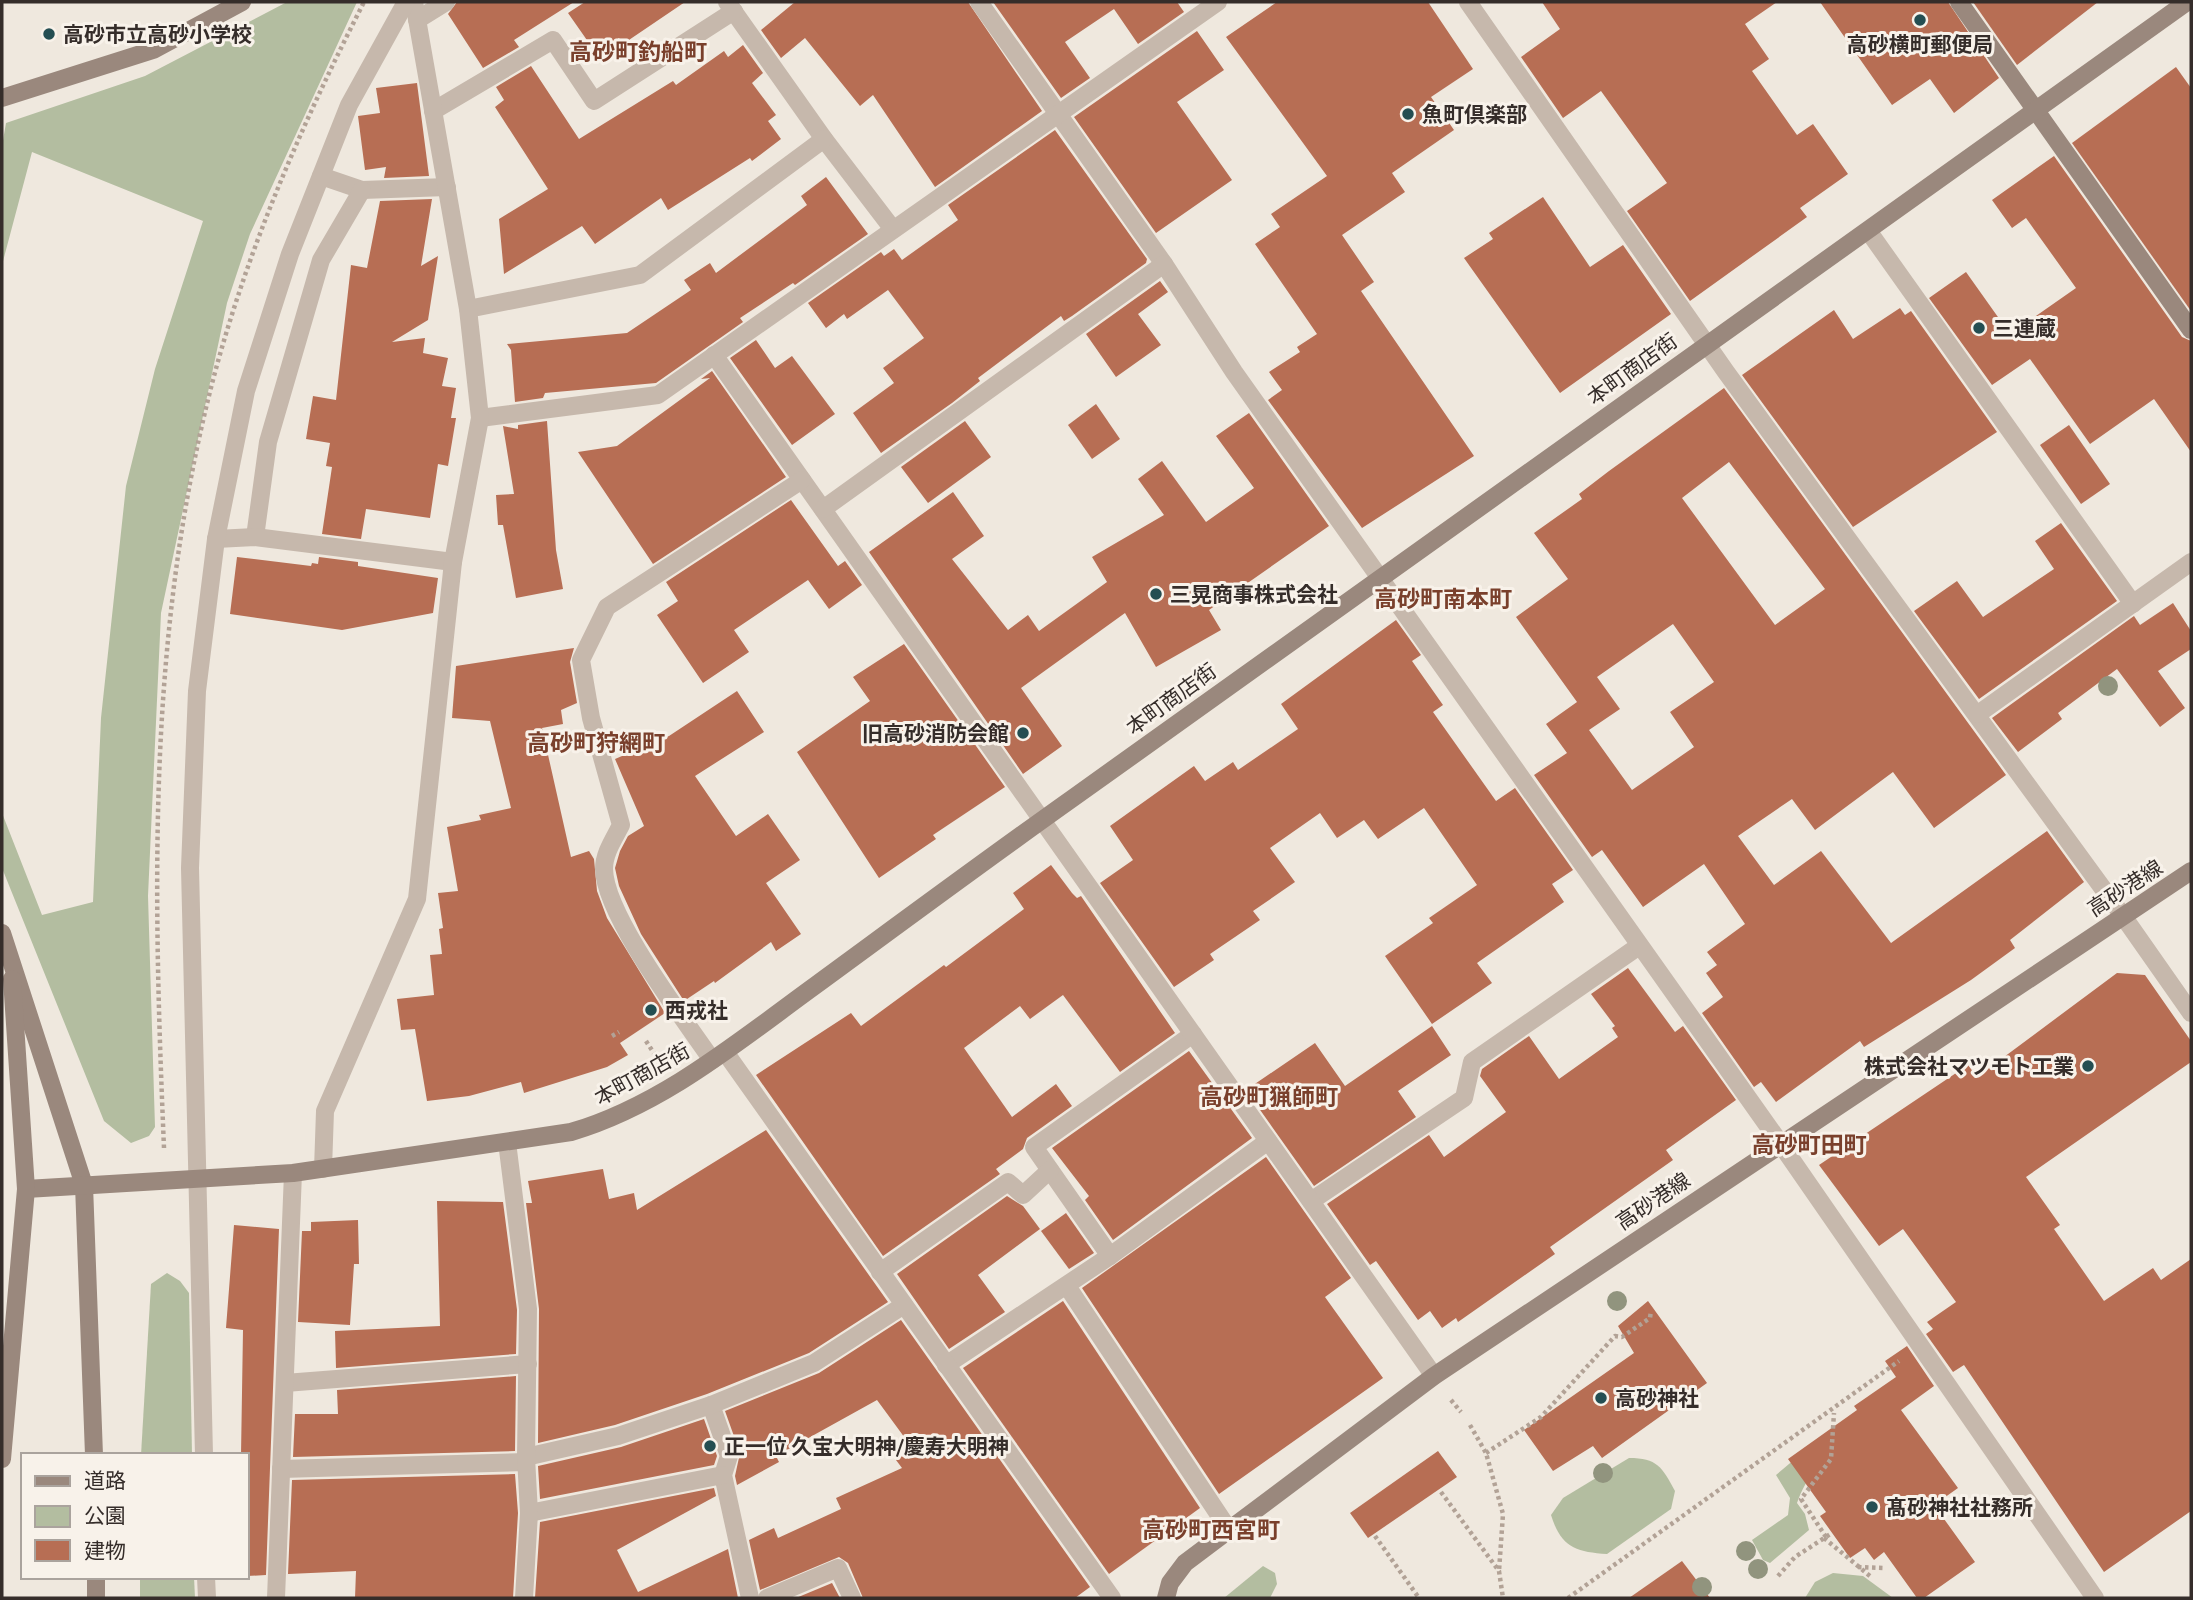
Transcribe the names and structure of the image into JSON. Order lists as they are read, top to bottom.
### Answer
{
  "streets": {
    "street": ["本町商店街", "高砂港線"]
  },
  "districts": [
    "高砂町釣船町",
    "高砂町南本町",
    "高砂町狩網町",
    "高砂町猟師町",
    "高砂町田町",
    "高砂町西宮町"
  ],
  "places": [
    "高砂横町郵便局",
    "高砂市立高砂小学校",
    "魚町倶楽部",
    "三連蔵",
    "三晃商事株式会社",
    "旧高砂消防会館",
    "西戎社",
    "株式会社マツモト工業",
    "高砂神社",
    "正一位 久宝大明神/慶寿大明神",
    "髙砂神社社務所"
  ],
  "legend": ["道路", "公園", "建物"]
}
